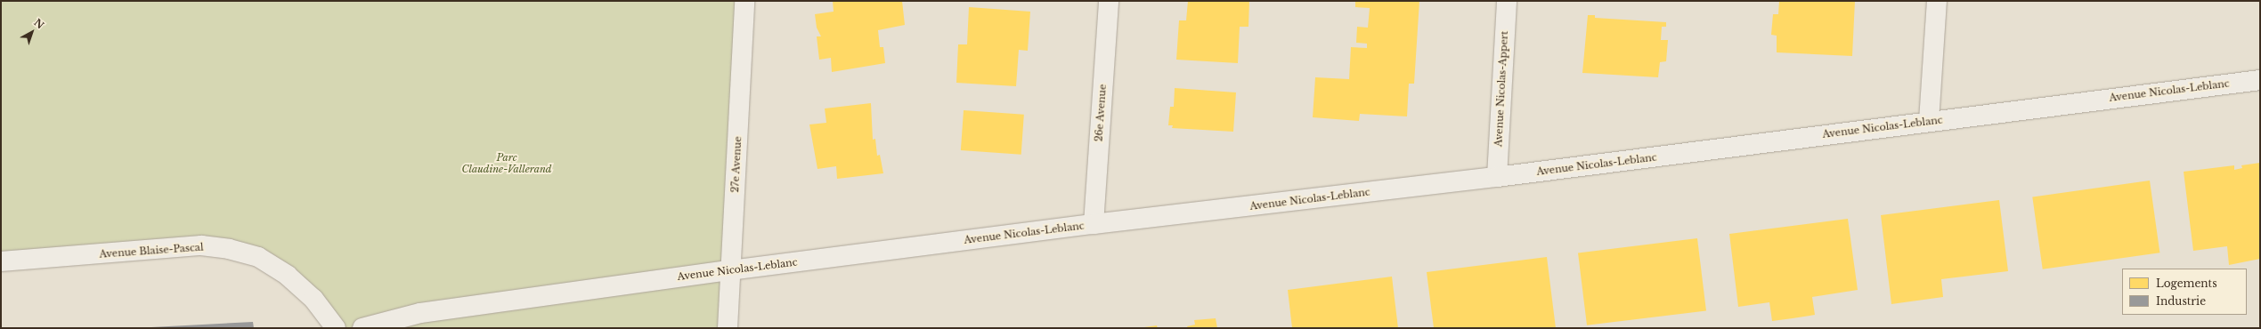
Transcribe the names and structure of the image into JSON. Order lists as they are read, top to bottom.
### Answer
{
  "streets": {
    "street": [
      "Avenue Nicolas-Appert",
      "Avenue Nicolas-Leblanc",
      "26e Avenue",
      "27e Avenue",
      "Avenue Blaise-Pascal"
    ]
  },
  "crossings": [
    ["Avenue Nicolas-Appert", "Avenue Nicolas-Leblanc"],
    ["Avenue Nicolas-Leblanc", "26e Avenue"],
    ["Avenue Nicolas-Leblanc", "27e Avenue"]
  ],
  "parks": ["Parc Claudine-Vallerand"],
  "legend": ["Logements", "Industrie"],
  "north": "top right"
}
